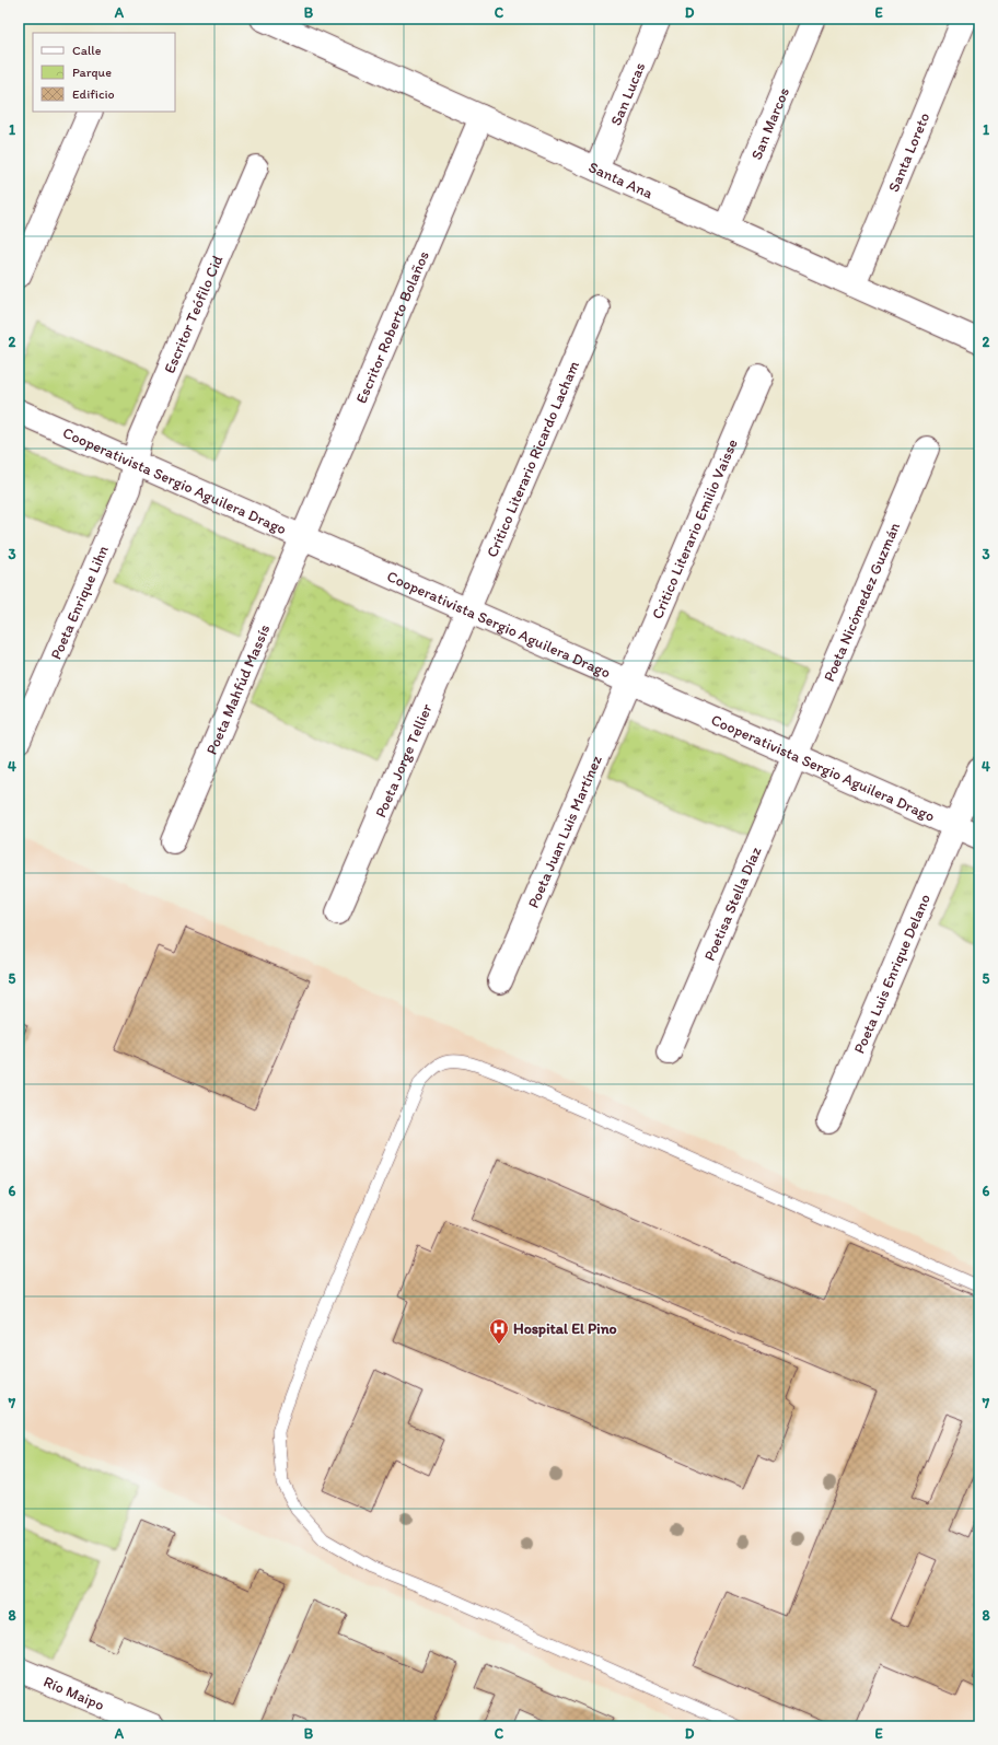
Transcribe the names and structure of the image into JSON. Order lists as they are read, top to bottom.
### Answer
{
  "streets": {
    "street": [
      "San Lucas",
      "San Marcos",
      "Santa Loreto",
      "Santa Ana",
      "Escritor Teófilo Cid",
      "Escritor Roberto Bolaños",
      "Crítico Literario Ricardo Lacham",
      "Cooperativista Sergio Aguilera Drago",
      "Critico Literario Emilio Vaisse",
      "Poeta Nicómedez Guzmán",
      "Poeta Enrique Lihn",
      "Poeta Mahfúd Massís",
      "Poeta Jorge Tellier",
      "Poeta Juan Luis Martínez",
      "Poetisa Stella Díaz",
      "Poeta Luis Enrique Delano",
      "Río Maipo"
    ]
  },
  "crossings": [
    ["San Lucas", "Santa Ana"],
    ["San Marcos", "Santa Ana"],
    ["Santa Loreto", "Santa Ana"],
    ["Santa Ana", "Escritor Roberto Bolaños"],
    ["Escritor Teófilo Cid", "Cooperativista Sergio Aguilera Drago"],
    ["Escritor Teófilo Cid", "Poeta Enrique Lihn"],
    ["Escritor Roberto Bolaños", "Cooperativista Sergio Aguilera Drago"],
    ["Escritor Roberto Bolaños", "Poeta Mahfúd Massís"],
    ["Crítico Literario Ricardo Lacham", "Cooperativista Sergio Aguilera Drago"],
    ["Crítico Literario Ricardo Lacham", "Poeta Jorge Tellier"],
    ["Cooperativista Sergio Aguilera Drago", "Critico Literario Emilio Vaisse"],
    ["Cooperativista Sergio Aguilera Drago", "Poeta Nicómedez Guzmán"],
    ["Cooperativista Sergio Aguilera Drago", "Poeta Enrique Lihn"],
    ["Cooperativista Sergio Aguilera Drago", "Poeta Mahfúd Massís"],
    ["Cooperativista Sergio Aguilera Drago", "Poeta Jorge Tellier"],
    ["Cooperativista Sergio Aguilera Drago", "Poeta Juan Luis Martínez"],
    ["Cooperativista Sergio Aguilera Drago", "Poetisa Stella Díaz"],
    ["Cooperativista Sergio Aguilera Drago", "Poeta Luis Enrique Delano"],
    ["Critico Literario Emilio Vaisse", "Poeta Juan Luis Martínez"],
    ["Poeta Nicómedez Guzmán", "Poetisa Stella Díaz"]
  ],
  "places": {
    "hospital": ["Hospital El Pino"]
  },
  "legend": ["Calle", "Parque", "Edificio"],
  "grid": {
    "columns": [
      "A",
      "B",
      "C",
      "D",
      "E"
    ],
    "rows": [
      "1",
      "2",
      "3",
      "4",
      "5",
      "6",
      "7",
      "8"
    ]
  }
}
